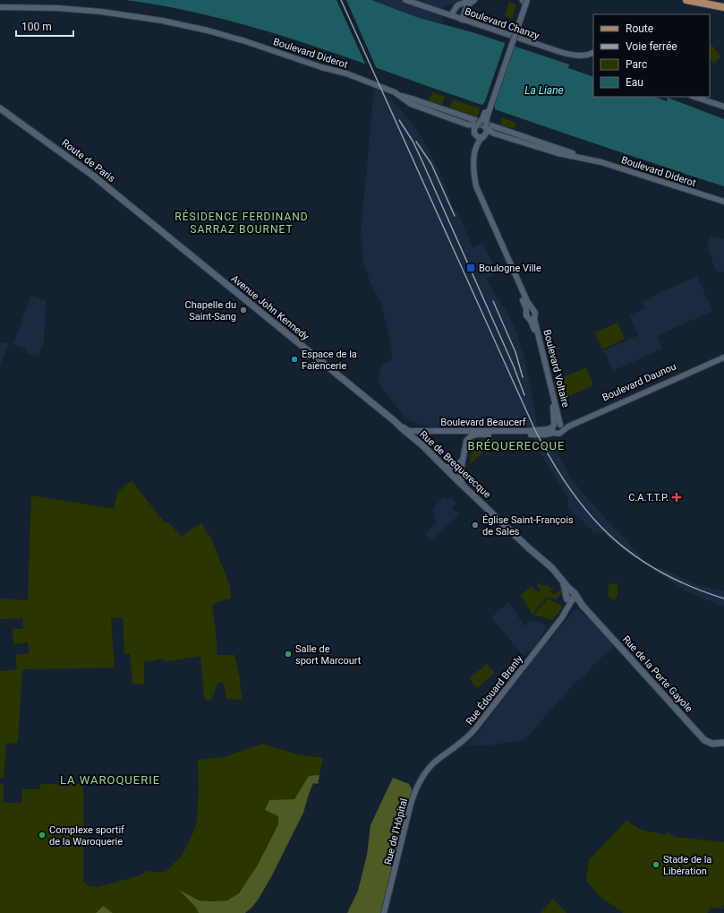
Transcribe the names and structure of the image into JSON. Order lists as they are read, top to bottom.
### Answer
{
  "streets": {
    "main road": [
      "Route de Paris",
      "Avenue John Kennedy",
      "Rue de Brequerecque",
      "Rue de la Porte Gayole"
    ],
    "street": [
      "Boulevard Chanzy",
      "Boulevard Diderot",
      "Boulevard Voltaire",
      "Boulevard Daunou",
      "Boulevard Beaucerf",
      "Rue Édouard Branly",
      "Rue de l'Hôpital"
    ]
  },
  "crossings": [
    ["Boulevard Diderot", "Boulevard Voltaire"],
    ["Route de Paris", "Avenue John Kennedy"],
    ["Avenue John Kennedy", "Rue de Brequerecque"],
    ["Boulevard Voltaire", "Boulevard Daunou"],
    ["Boulevard Voltaire", "Boulevard Beaucerf"],
    ["Boulevard Beaucerf", "Rue de Brequerecque"],
    ["Rue de Brequerecque", "Rue de la Porte Gayole"],
    ["Rue de Brequerecque", "Rue Édouard Branly"],
    ["Rue de la Porte Gayole", "Rue Édouard Branly"],
    ["Rue Édouard Branly", "Rue de l'Hôpital"]
  ],
  "districts": ["RÉSIDENCE FERDINAND SARRAZ BOURNET", "BRÉQUERECQUE", "LA WAROQUERIE"],
  "water": ["La Liane"],
  "places": {
    "transit": ["Boulogne Ville"],
    "other": [
      "Chapelle du Saint-Sang",
      "Espace de la Faïencerie",
      "Église Saint-François de Sales",
      "Salle de sport Marcourt",
      "Complexe sportif de la Waroquerie",
      "Stade de la Libération"
    ],
    "health": ["C.A.T.T.P."]
  },
  "legend": [
    "Route",
    "Voie ferrée",
    "Parc",
    "Eau"
  ],
  "scale_bar": "100 m"
}
